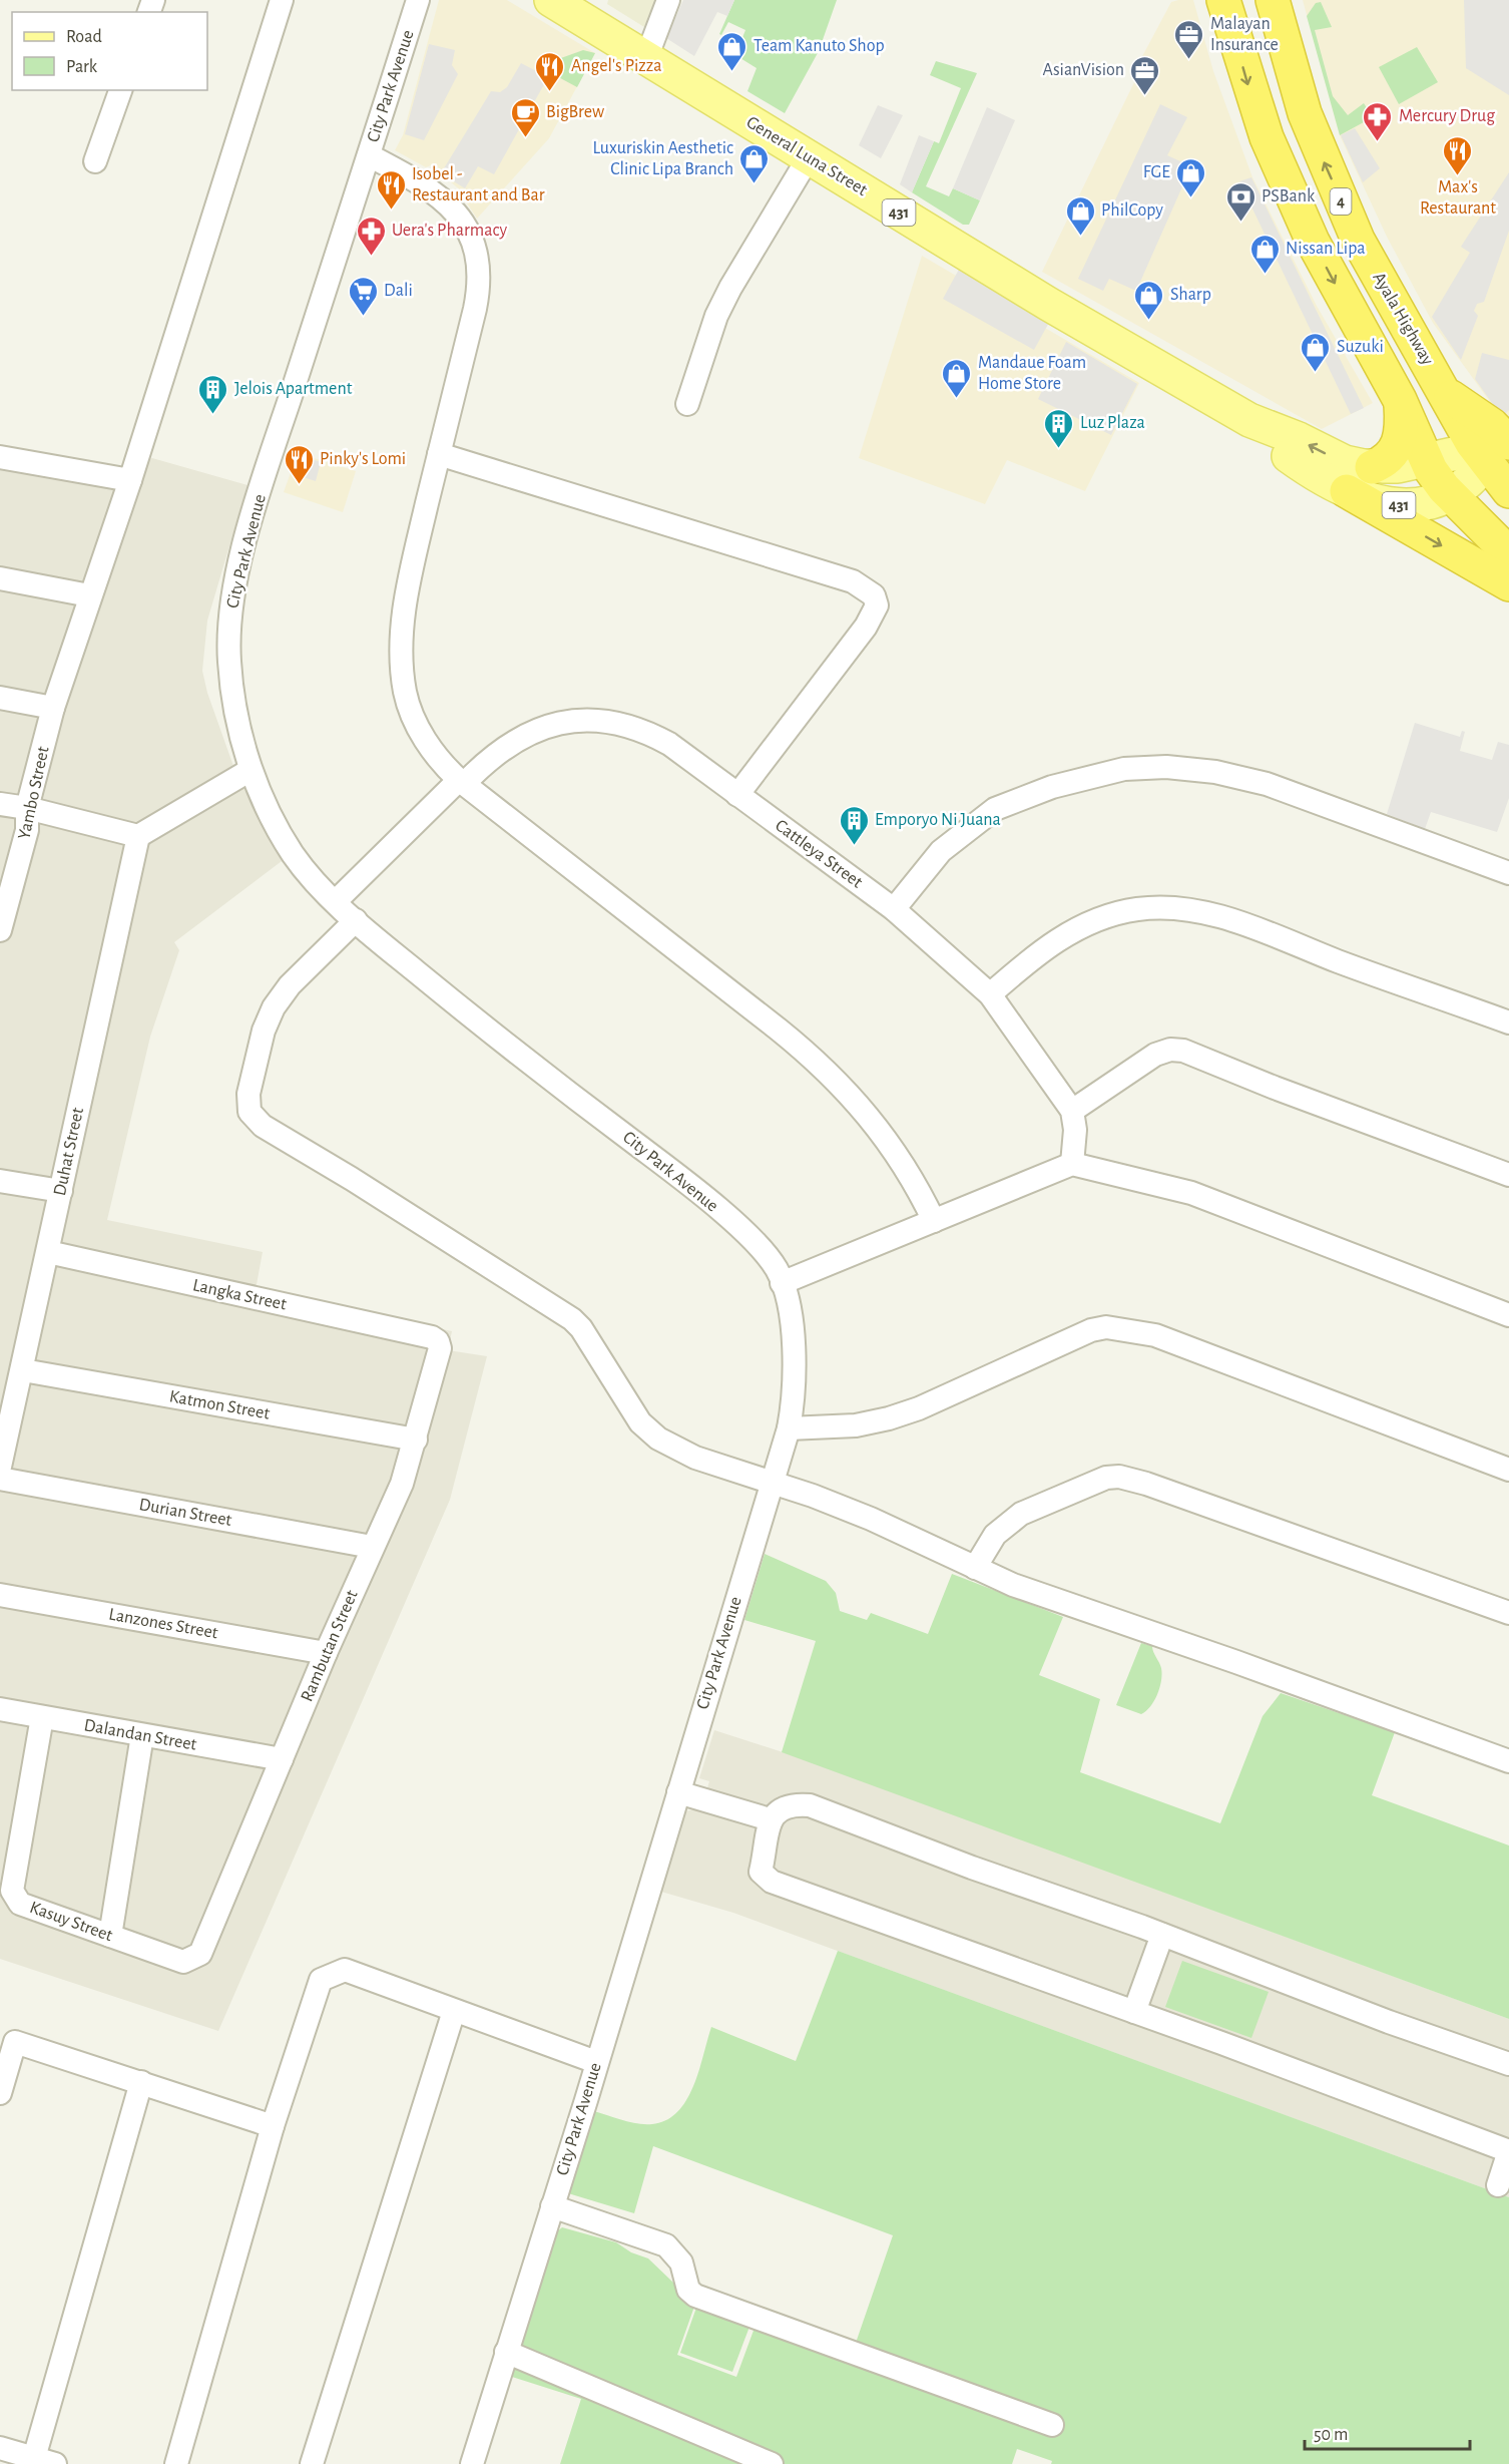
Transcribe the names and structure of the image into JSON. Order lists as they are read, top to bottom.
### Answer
{
  "streets": {
    "highway": ["4", "Ayala Highway"],
    "main road": ["General Luna Street", "431"],
    "street": [
      "City Park Avenue",
      "Yambo Street",
      "Cattleya Street",
      "Duhat Street",
      "Langka Street",
      "Katmon Street",
      "Durian Street",
      "Lanzones Street",
      "Rambutan Street",
      "Dalandan Street",
      "Kasuy Street"
    ]
  },
  "crossings": [
    ["City Park Avenue", "Cattleya Street"],
    ["General Luna Street", "4"],
    ["General Luna Street", "Ayala Highway"],
    ["4", "Ayala Highway"],
    ["Duhat Street", "Langka Street"],
    ["Duhat Street", "Katmon Street"],
    ["Langka Street", "Rambutan Street"],
    ["Katmon Street", "Rambutan Street"],
    ["Durian Street", "Rambutan Street"],
    ["Lanzones Street", "Rambutan Street"],
    ["Rambutan Street", "Dalandan Street"],
    ["Rambutan Street", "Kasuy Street"],
    ["Dalandan Street", "Kasuy Street"]
  ],
  "places": {
    "office": ["Malayan Insurance", "AsianVision"],
    "shop": [
      "Team Kanuto Shop",
      "Luxuriskin Aesthetic Clinic Lipa Branch",
      "FGE",
      "PhilCopy",
      "Nissan Lipa",
      "Sharp",
      "Suzuki",
      "Mandaue Foam Home Store"
    ],
    "restaurant": [
      "Angel's Pizza",
      "Max's Restaurant",
      "Isobel - Restaurant and Bar",
      "Pinky's Lomi"
    ],
    "cafe": ["BigBrew"],
    "pharmacy": ["Mercury Drug", "Uera's Pharmacy"],
    "bank": ["PSBank"],
    "supermarket": ["Dali"],
    "building": ["Jelois Apartment", "Luz Plaza", "Emporyo Ni Juana"]
  },
  "legend": ["Road", "Park"],
  "scale_bar": "50 m"
}
